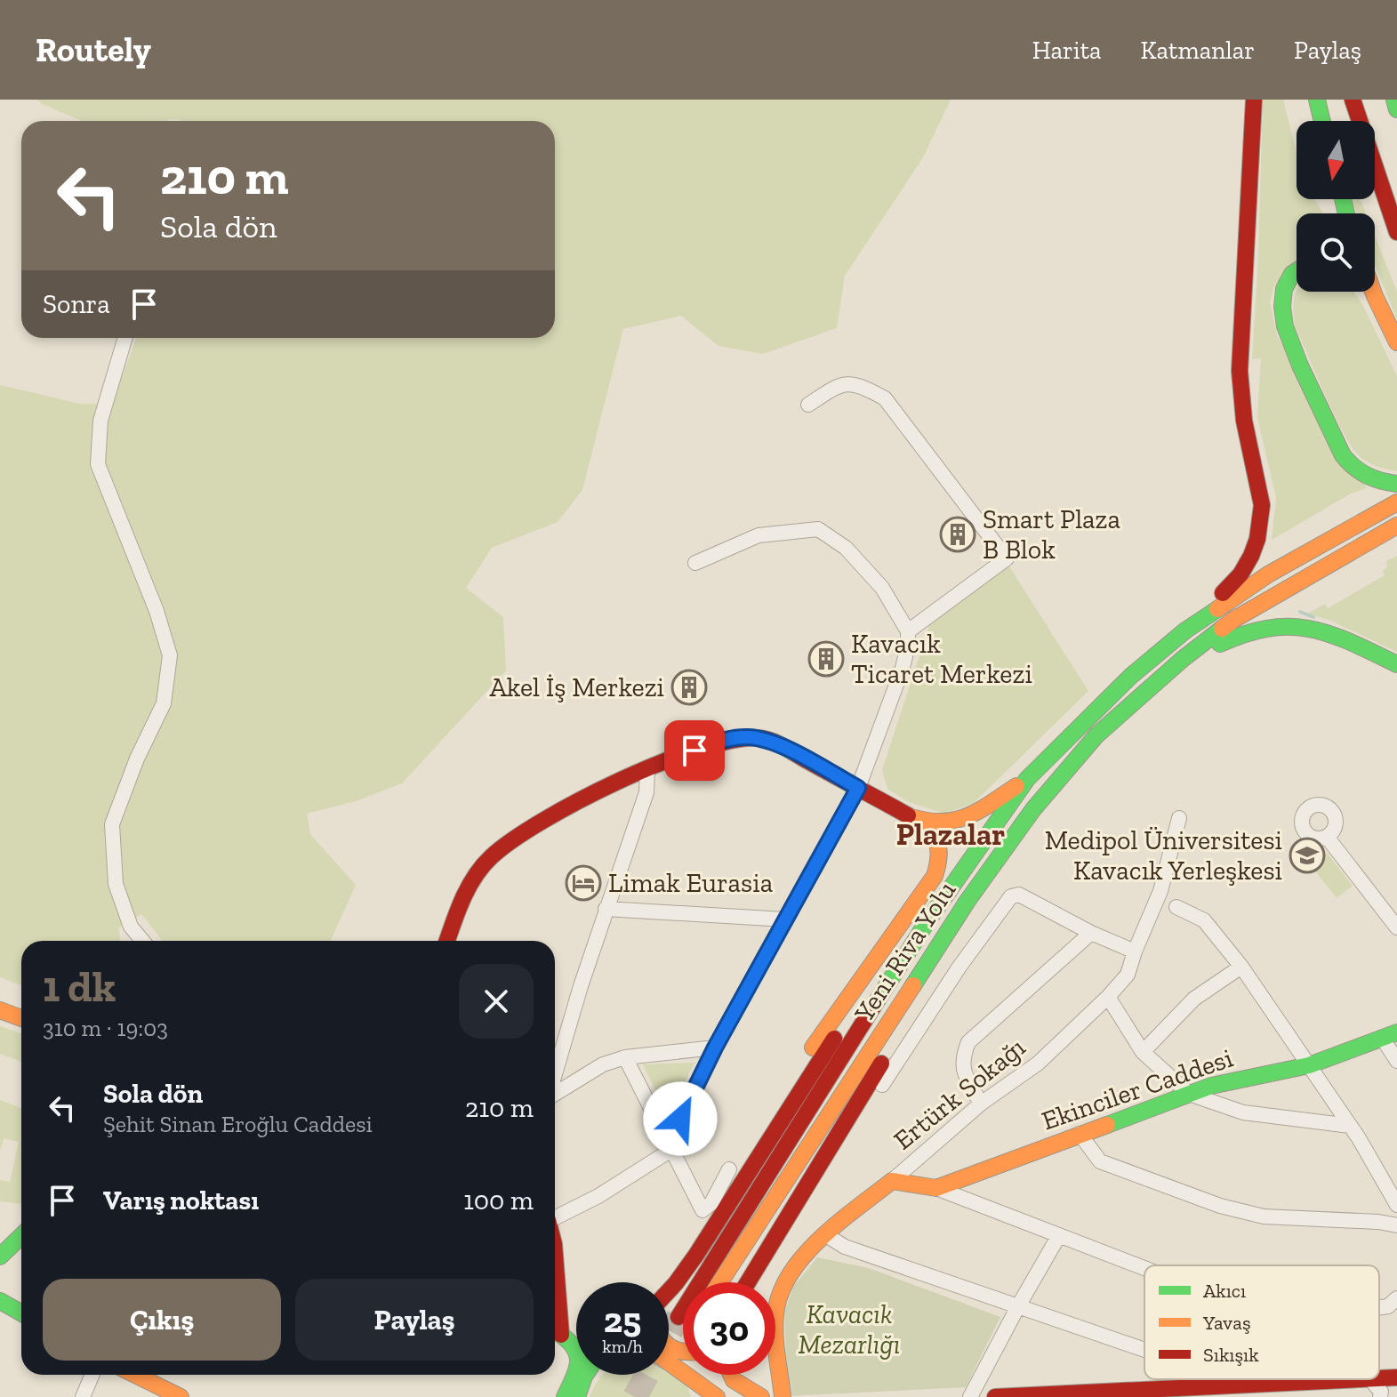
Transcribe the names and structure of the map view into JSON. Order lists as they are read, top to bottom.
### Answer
{
  "streets": {
    "main road": ["Yeni Riva Yolu", "Ekinciler Caddesi", "Ertürk Sokağı"]
  },
  "districts": ["Plazalar"],
  "parks": ["Kavacık Mezarlığı"],
  "places": {
    "building": ["Smart Plaza B Blok", "Kavacık Ticaret Merkezi", "Akel İş Merkezi"],
    "school or university": ["Medipol Üniversitesi Kavacık Yerleşkesi"],
    "hotel": ["Limak Eurasia"]
  },
  "legend": ["Akıcı", "Yavaş", "Sıkışık"],
  "north": "bottom",
  "page": {
    "header": "Routely",
    "nav": ["Harita", "Katmanlar", "Paylaş"],
    "turn": ["210 m", "Sola dön"],
    "then": "Sonra",
    "heading": ["1 dk", "310 m · 19:03"],
    "list": [
      {
        "name": "Sola dön",
        "note": "Şehit Sinan Eroğlu Caddesi",
        "value": "210 m"
      },
      {
        "name": "Varış noktası",
        "value": "100 m"
      }
    ],
    "buttons": ["Çıkış", "Paylaş"],
    "speed": "25 km/h",
    "limit": "30"
  }
}
